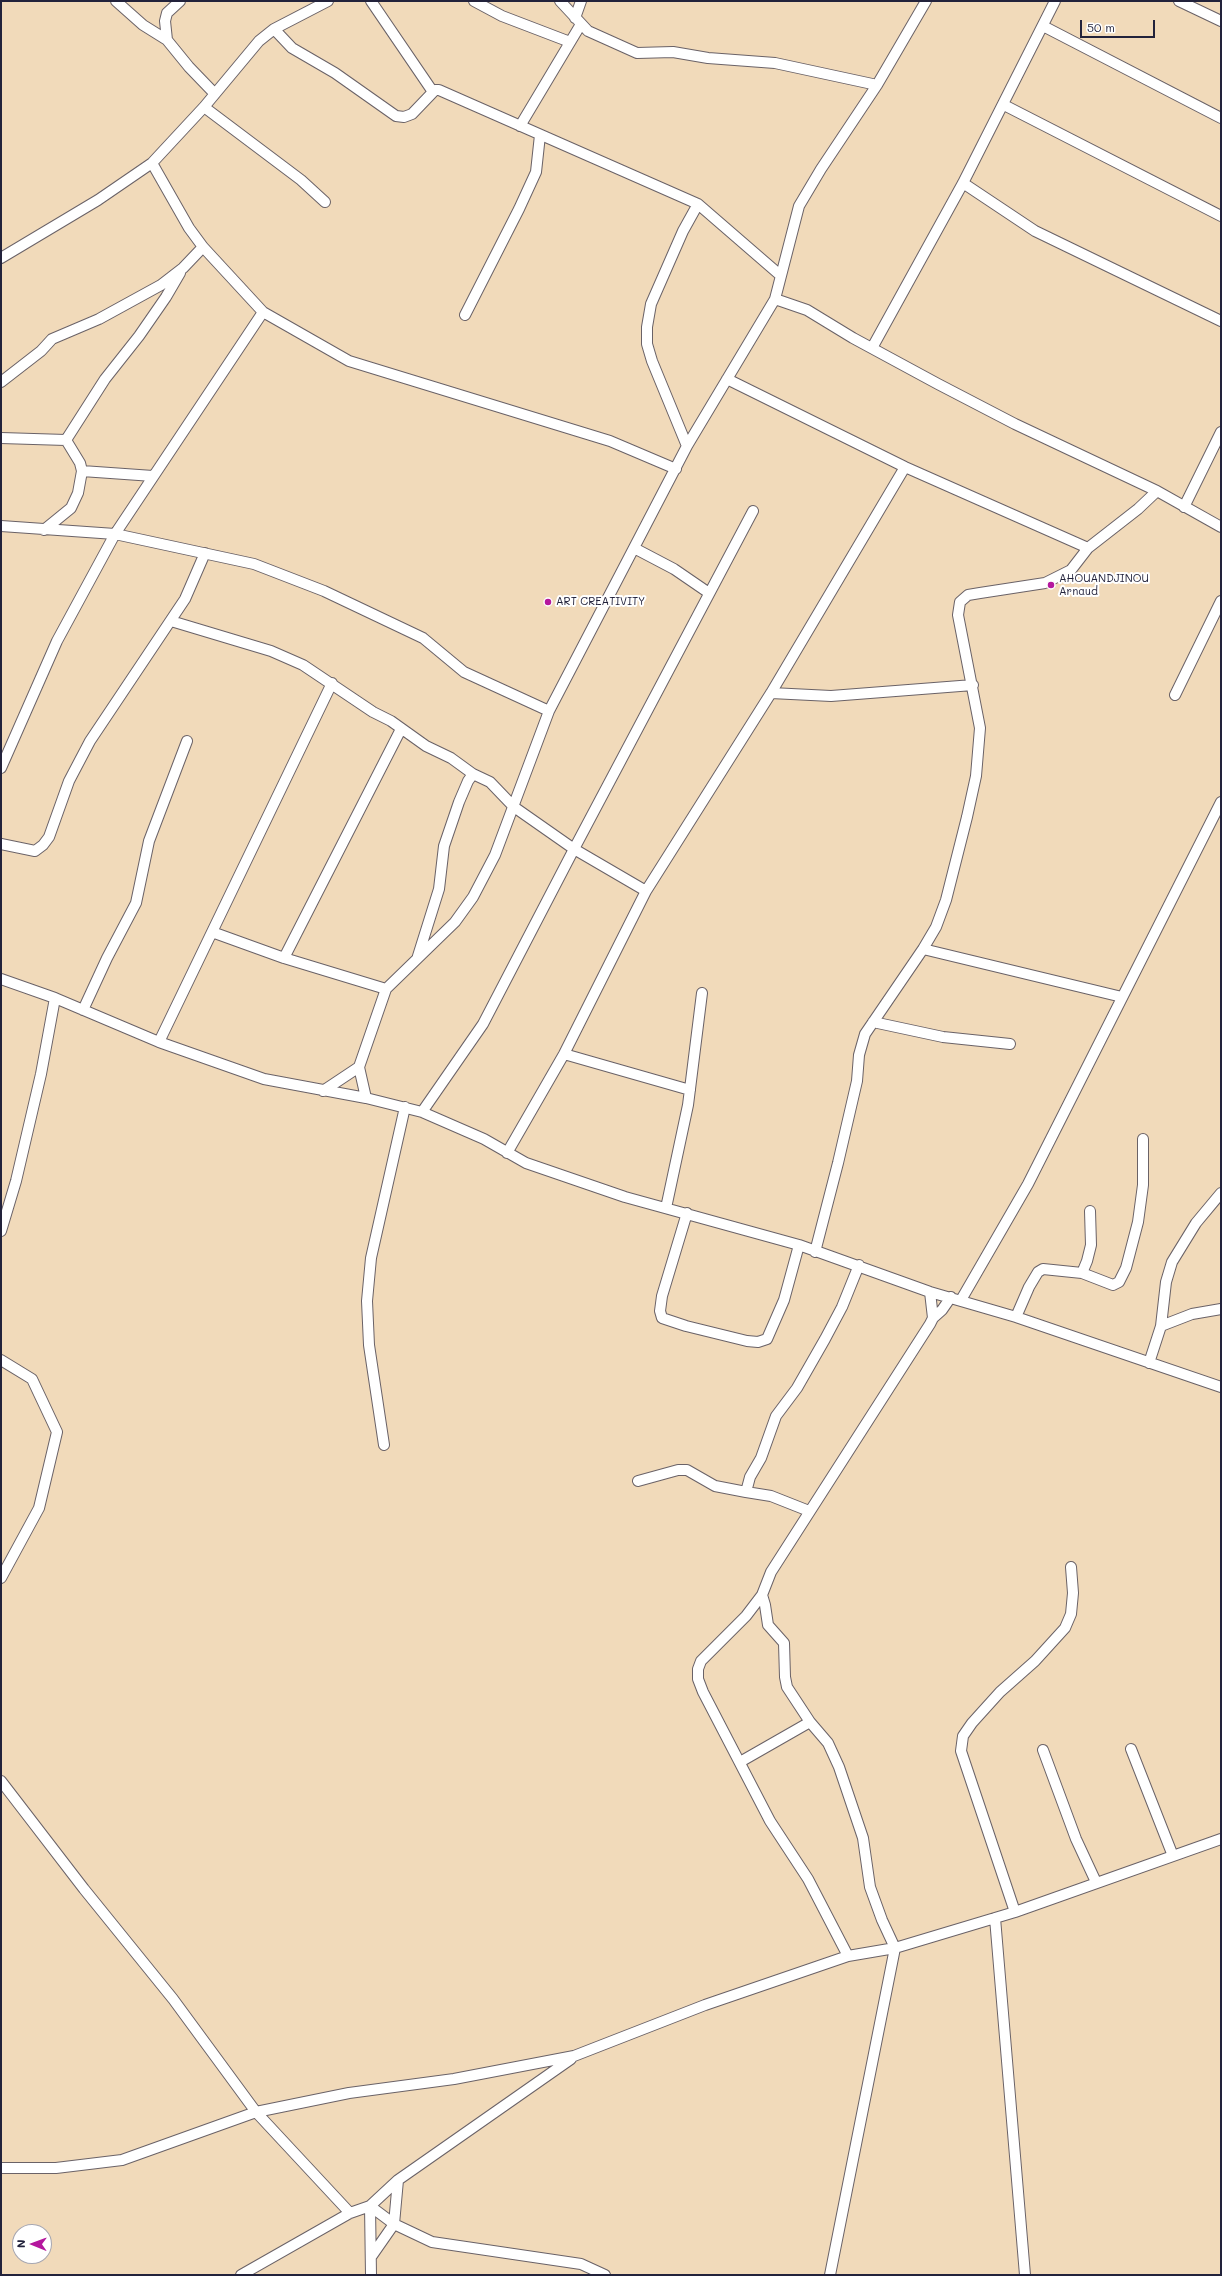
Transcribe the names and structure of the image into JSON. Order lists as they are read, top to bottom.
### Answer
{
  "places": ["AHOUANDJINOU Arnaud", "ART CREATIVITY"],
  "scale_bar": "50 m",
  "north": "left"
}
